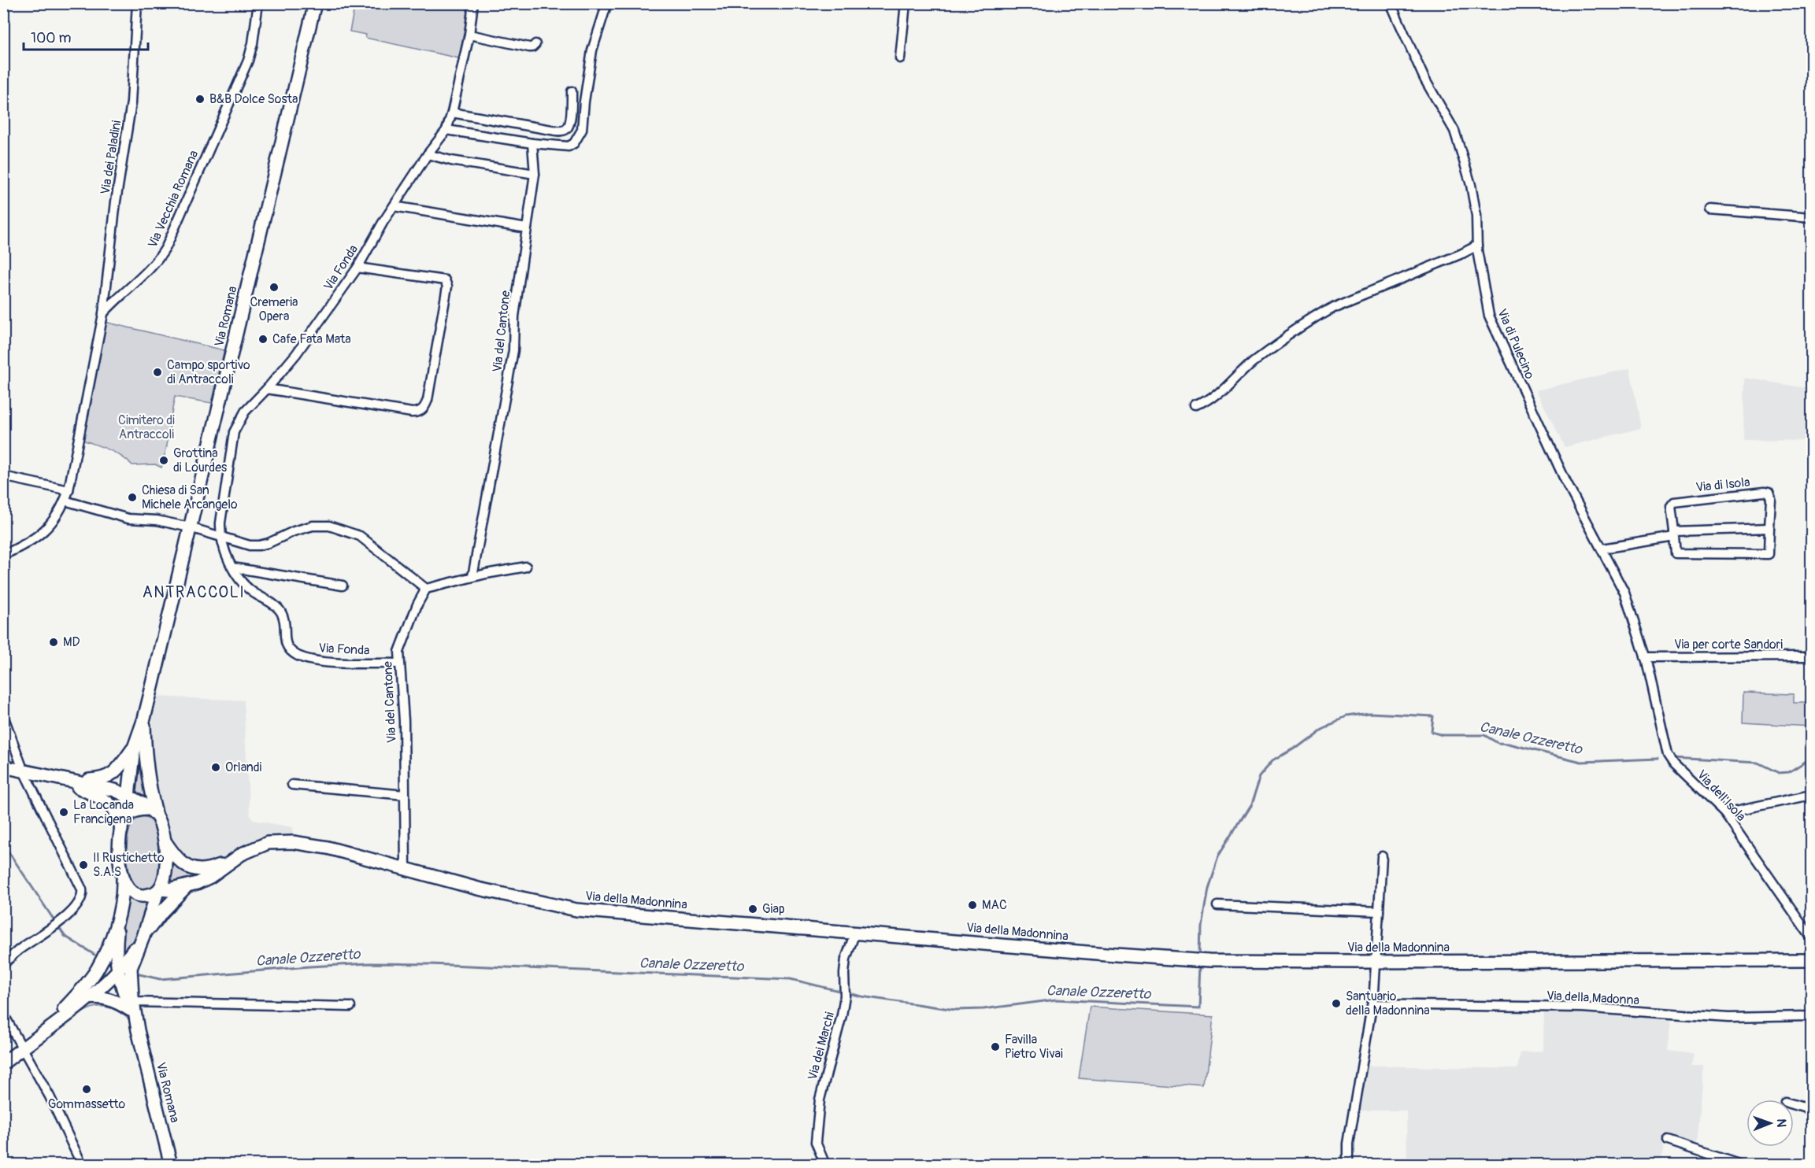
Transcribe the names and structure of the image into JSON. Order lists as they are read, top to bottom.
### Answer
{
  "streets": {
    "street": [
      "Via dei Paladini",
      "Via Vecchia Romana",
      "Via Fonda",
      "Via Romana",
      "Via del Cantone",
      "Via di Pulecino",
      "Via di Isola",
      "Via per corte Sandori",
      "Via dell'Isola",
      "Via della Madonnina",
      "Via della Madonna",
      "Via dei Marchi"
    ]
  },
  "crossings": [
    ["Via dei Paladini", "Via Vecchia Romana"],
    ["Via Fonda", "Via del Cantone"],
    ["Via del Cantone", "Via della Madonnina"],
    ["Via di Pulecino", "Via per corte Sandori"],
    ["Via di Pulecino", "Via dell'Isola"],
    ["Via per corte Sandori", "Via dell'Isola"],
    ["Via della Madonnina", "Via dei Marchi"]
  ],
  "districts": ["ANTRACCOLI"],
  "water": ["Canale Ozzeretto"],
  "parks": ["Cimitero di Antraccoli"],
  "places": [
    "B&B Dolce Sosta",
    "Cremeria Opera",
    "Cafe Fata Mata",
    "Campo sportivo di Antraccoli",
    "Grottina di Lourdes",
    "Chiesa di San Michele Arcangelo",
    "MD",
    "Orlandi",
    "La Locanda Francigena",
    "Il Rustichetto S.A.S",
    "MAC",
    "Giap",
    "Santuario della Madonnina",
    "Favilla Pietro Vivai",
    "Gommassetto"
  ],
  "scale_bar": "100 m",
  "north": "right"
}
